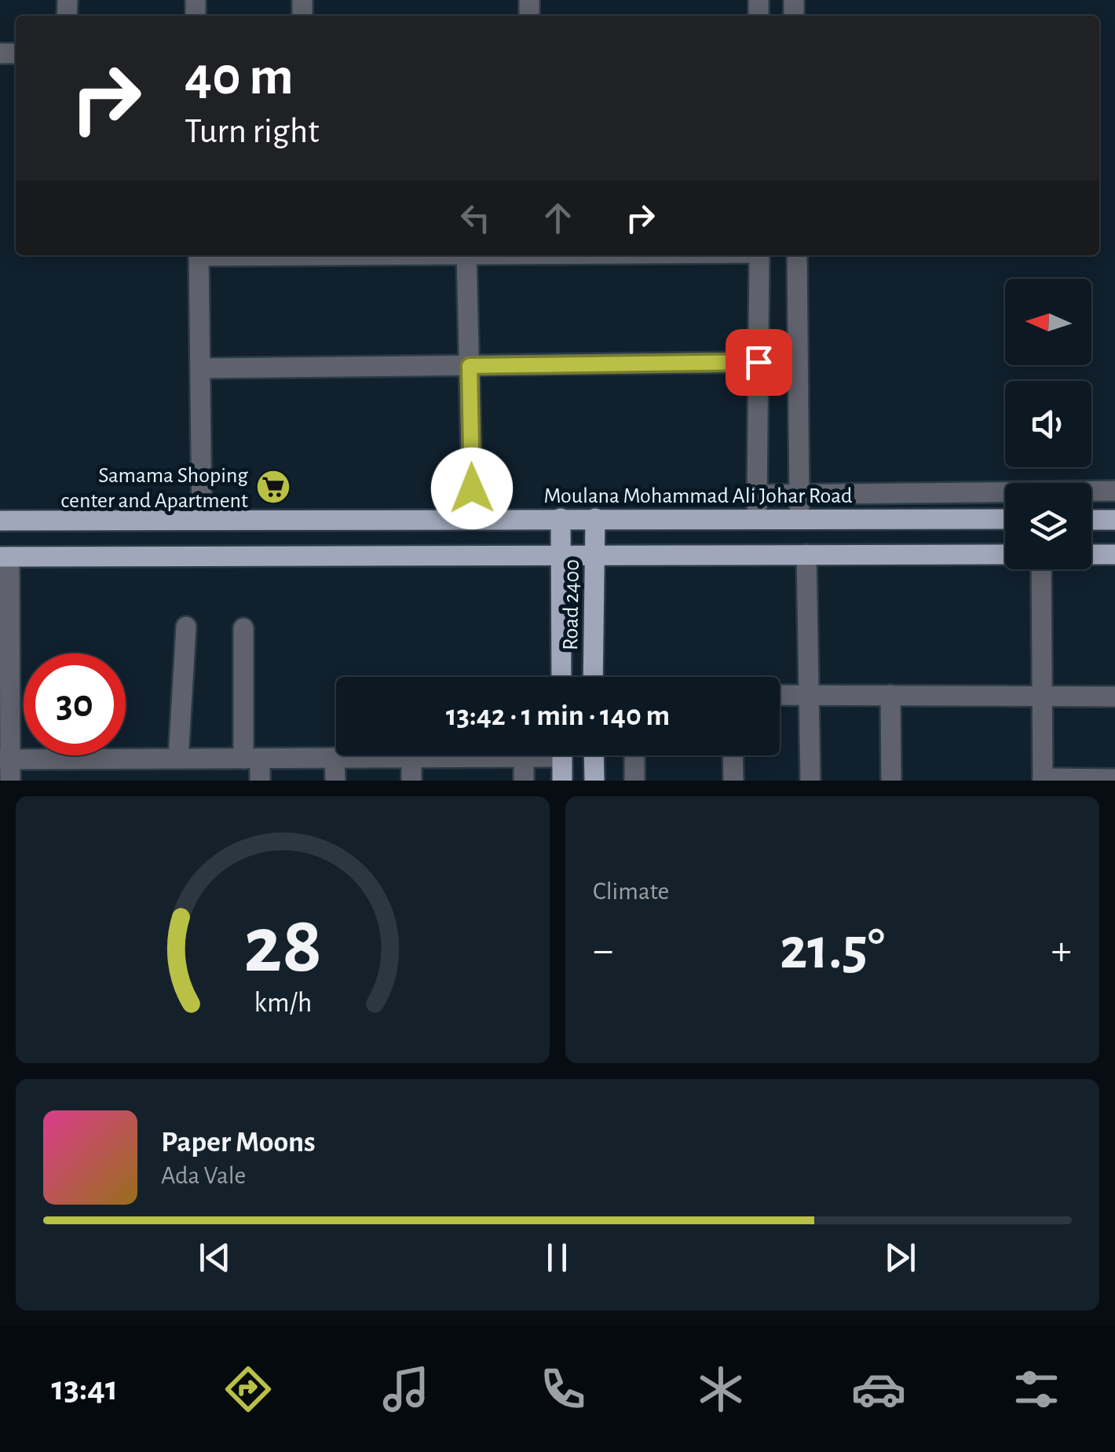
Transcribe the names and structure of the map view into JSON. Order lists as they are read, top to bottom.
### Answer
{
  "streets": {
    "main road": ["Moulana Mohammad Ali Johar Road", "Road 2400"]
  },
  "crossings": [
    ["Moulana Mohammad Ali Johar Road", "Road 2400"]
  ],
  "places": {
    "supermarket": ["Samama Shoping center and Apartment"]
  },
  "north": "left",
  "page": {
    "turn": ["40 m", "Turn right"],
    "limit": "30",
    "trip": "13:42 · 1 min · 140 m",
    "tile": "Climate",
    "heat": ["−", "21.5°", "+"],
    "song": ["Paper Moons", "Ada Vale"],
    "tabs": "13:41",
    "gauge": ["28", "km/h"]
  }
}
